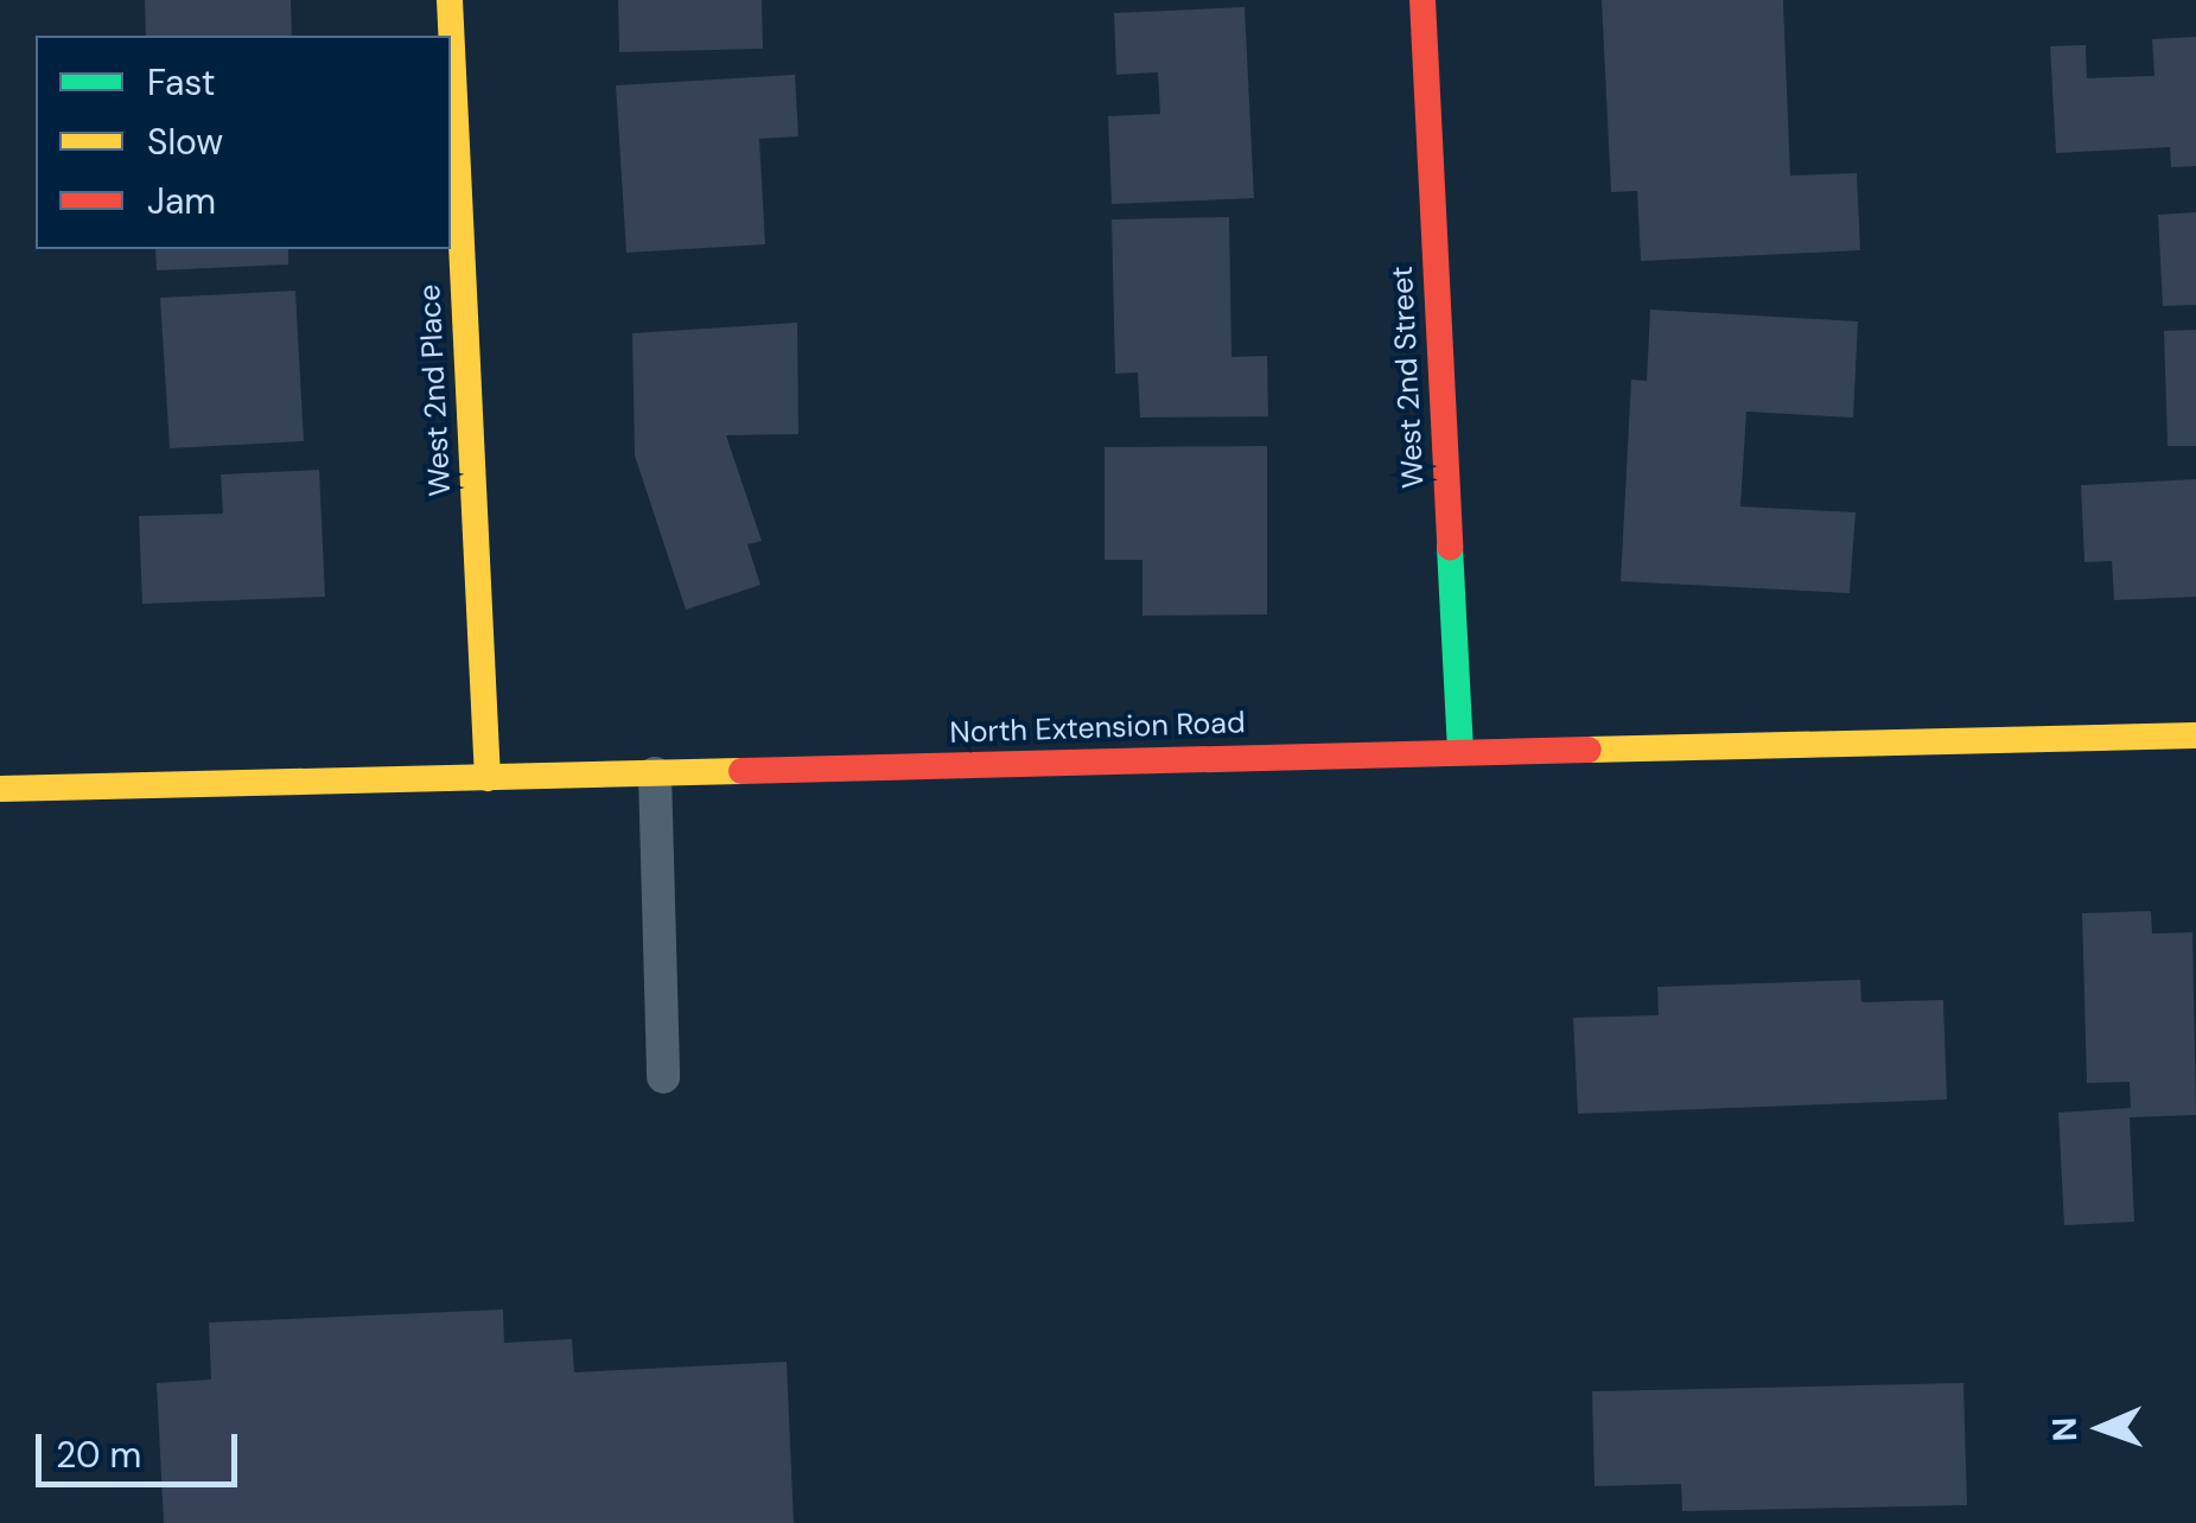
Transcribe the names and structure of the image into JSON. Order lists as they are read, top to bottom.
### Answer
{
  "streets": {
    "street": ["West 2nd Street", "West 2nd Place", "North Extension Road"]
  },
  "crossings": [
    ["West 2nd Street", "North Extension Road"],
    ["West 2nd Place", "North Extension Road"]
  ],
  "legend": ["Fast", "Slow", "Jam"],
  "scale_bar": "20 m",
  "north": "left"
}
